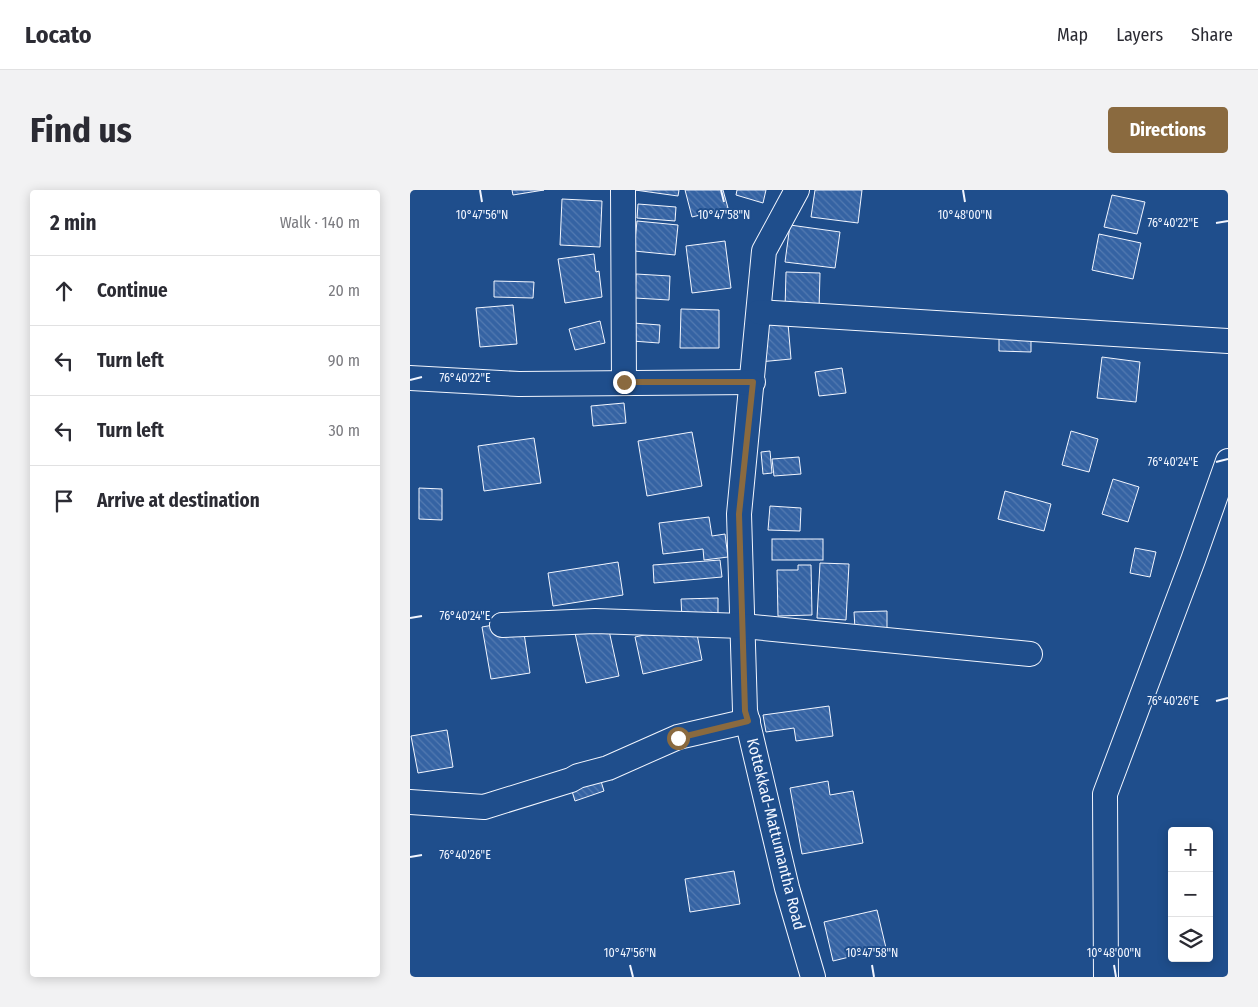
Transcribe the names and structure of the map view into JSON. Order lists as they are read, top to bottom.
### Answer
{
  "streets": {
    "street": ["Kottekkad-Mattumantha Road"]
  },
  "page": {
    "header": "Locato",
    "nav": ["Map", "Layers", "Share"],
    "buttons": "Directions",
    "title": "Find us",
    "heading": ["2 min", "Walk · 140 m"],
    "list": [
      ["Continue", "20 m"],
      ["Turn left", "90 m"],
      ["Turn left", "30 m"],
      "Arrive at destination"
    ],
    "map_buttons": ["+", "−"]
  },
  "coordinates": [
    "10°47'56\"N",
    "10°47'58\"N",
    "10°48'00\"N",
    "76°40'22\"E",
    "76°40'24\"E",
    "76°40'26\"E"
  ]
}
